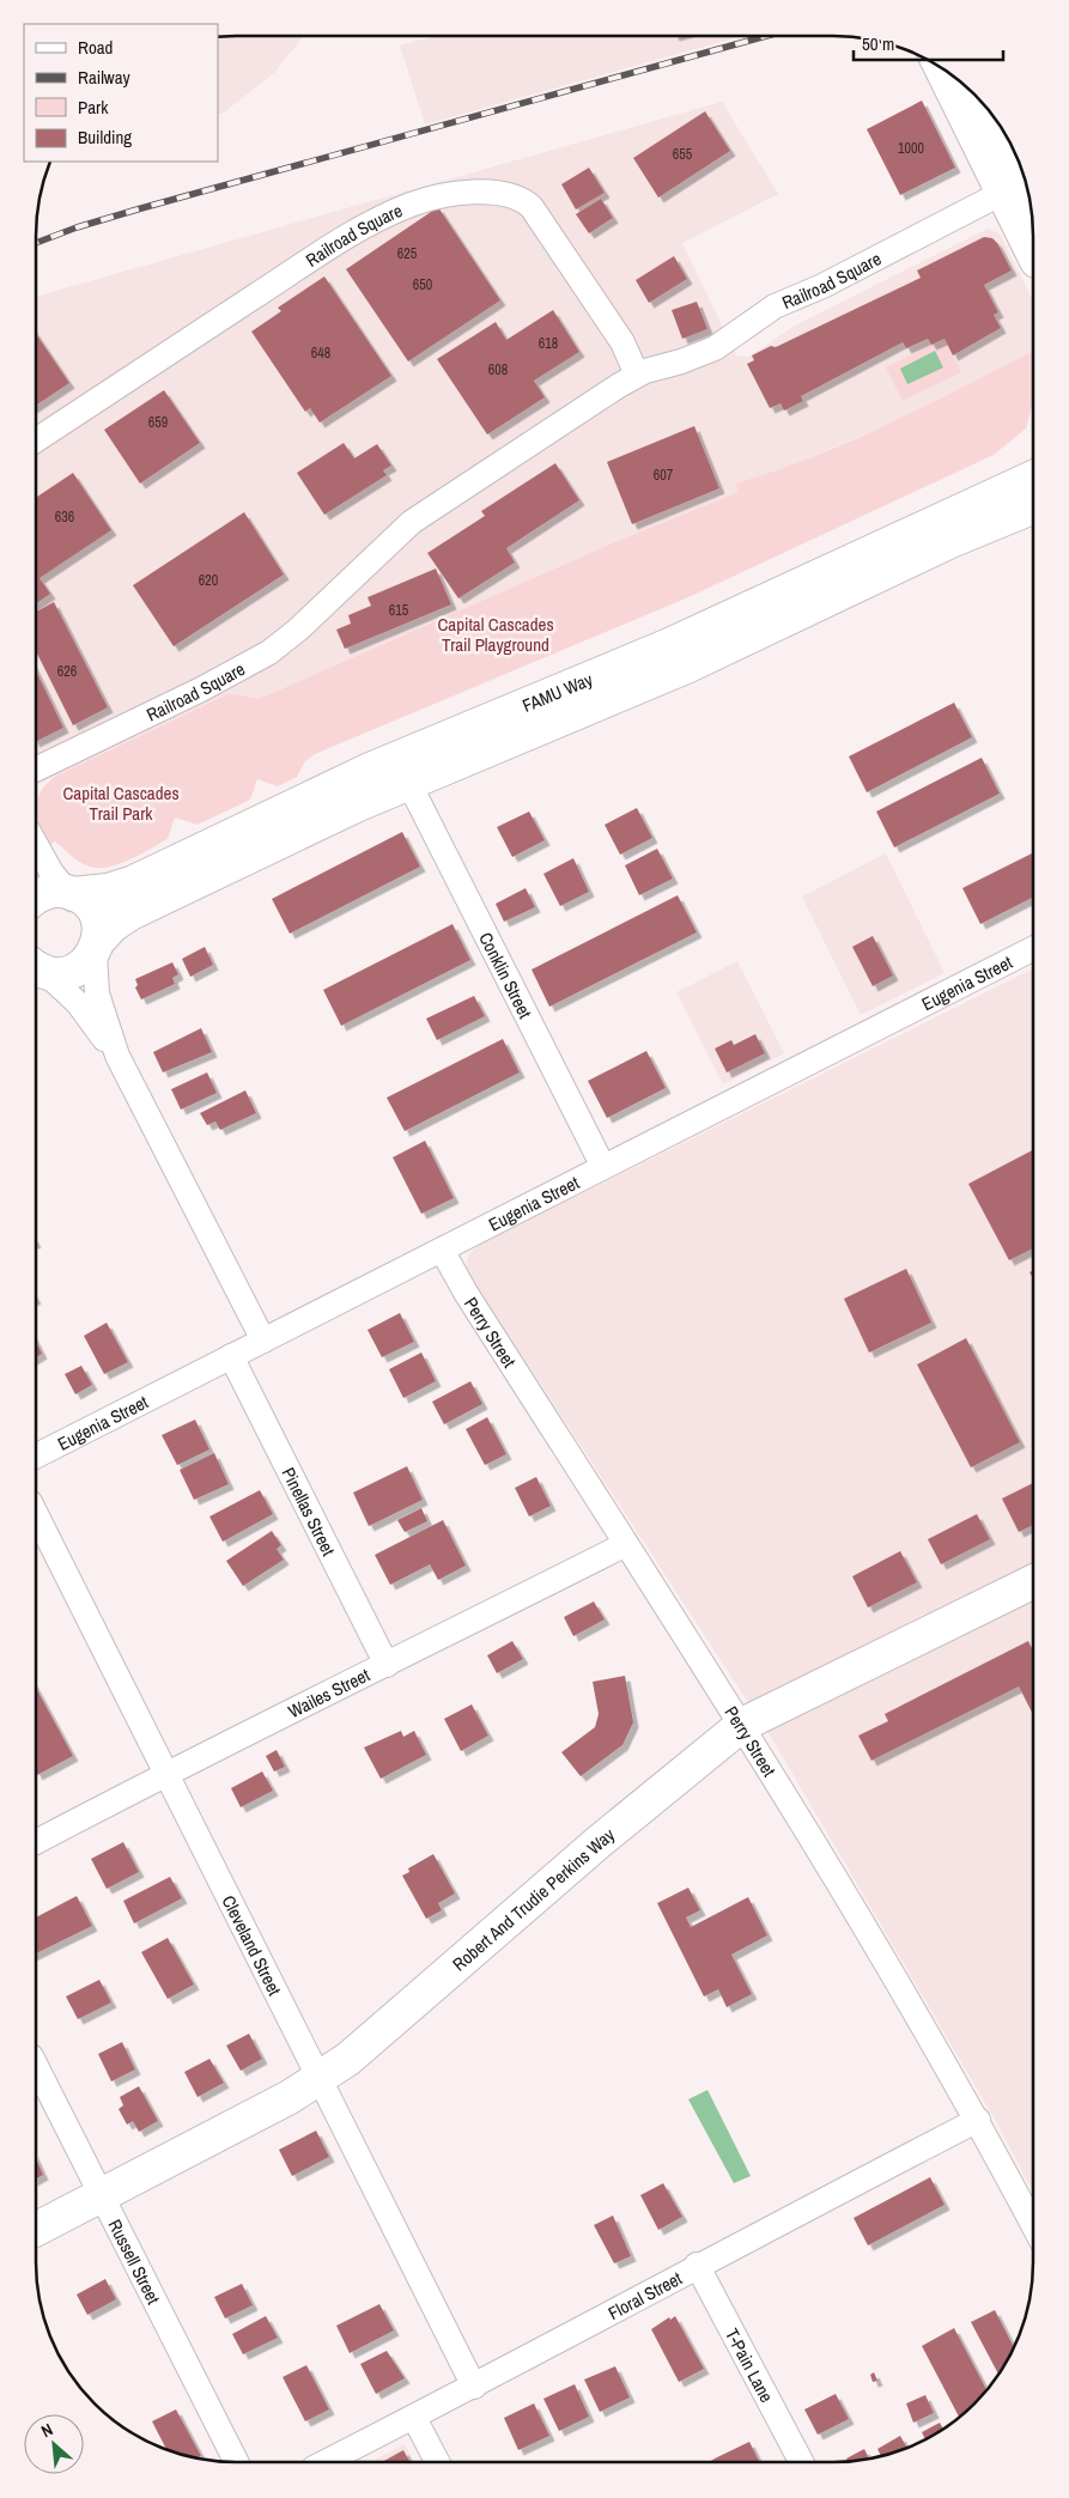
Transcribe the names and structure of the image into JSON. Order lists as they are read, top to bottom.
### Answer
{
  "streets": {
    "street": [
      "Railroad Square",
      "FAMU Way",
      "Conklin Street",
      "Eugenia Street",
      "Perry Street",
      "Pinellas Street",
      "Wailes Street",
      "Robert And Trudie Perkins Way",
      "Cleveland Street",
      "Russell Street",
      "Floral Street",
      "T-Pain Lane"
    ]
  },
  "crossings": [
    ["FAMU Way", "Conklin Street"],
    ["Conklin Street", "Eugenia Street"],
    ["Eugenia Street", "Perry Street"],
    ["Eugenia Street", "Pinellas Street"],
    ["Perry Street", "Wailes Street"],
    ["Perry Street", "Robert And Trudie Perkins Way"],
    ["Perry Street", "Floral Street"],
    ["Pinellas Street", "Wailes Street"],
    ["Wailes Street", "Cleveland Street"],
    ["Robert And Trudie Perkins Way", "Cleveland Street"],
    ["Robert And Trudie Perkins Way", "Russell Street"],
    ["Cleveland Street", "Floral Street"],
    ["Floral Street", "T-Pain Lane"]
  ],
  "parks": ["Capital Cascades Trail Playground", "Capital Cascades Trail Park"],
  "house_numbers": [
    "1000",
    "655",
    "625",
    "650",
    "618",
    "648",
    "608",
    "659",
    "607",
    "636",
    "620",
    "615",
    "626"
  ],
  "legend": [
    "Road",
    "Railway",
    "Park",
    "Building"
  ],
  "scale_bar": "50 m",
  "north": "top left"
}
